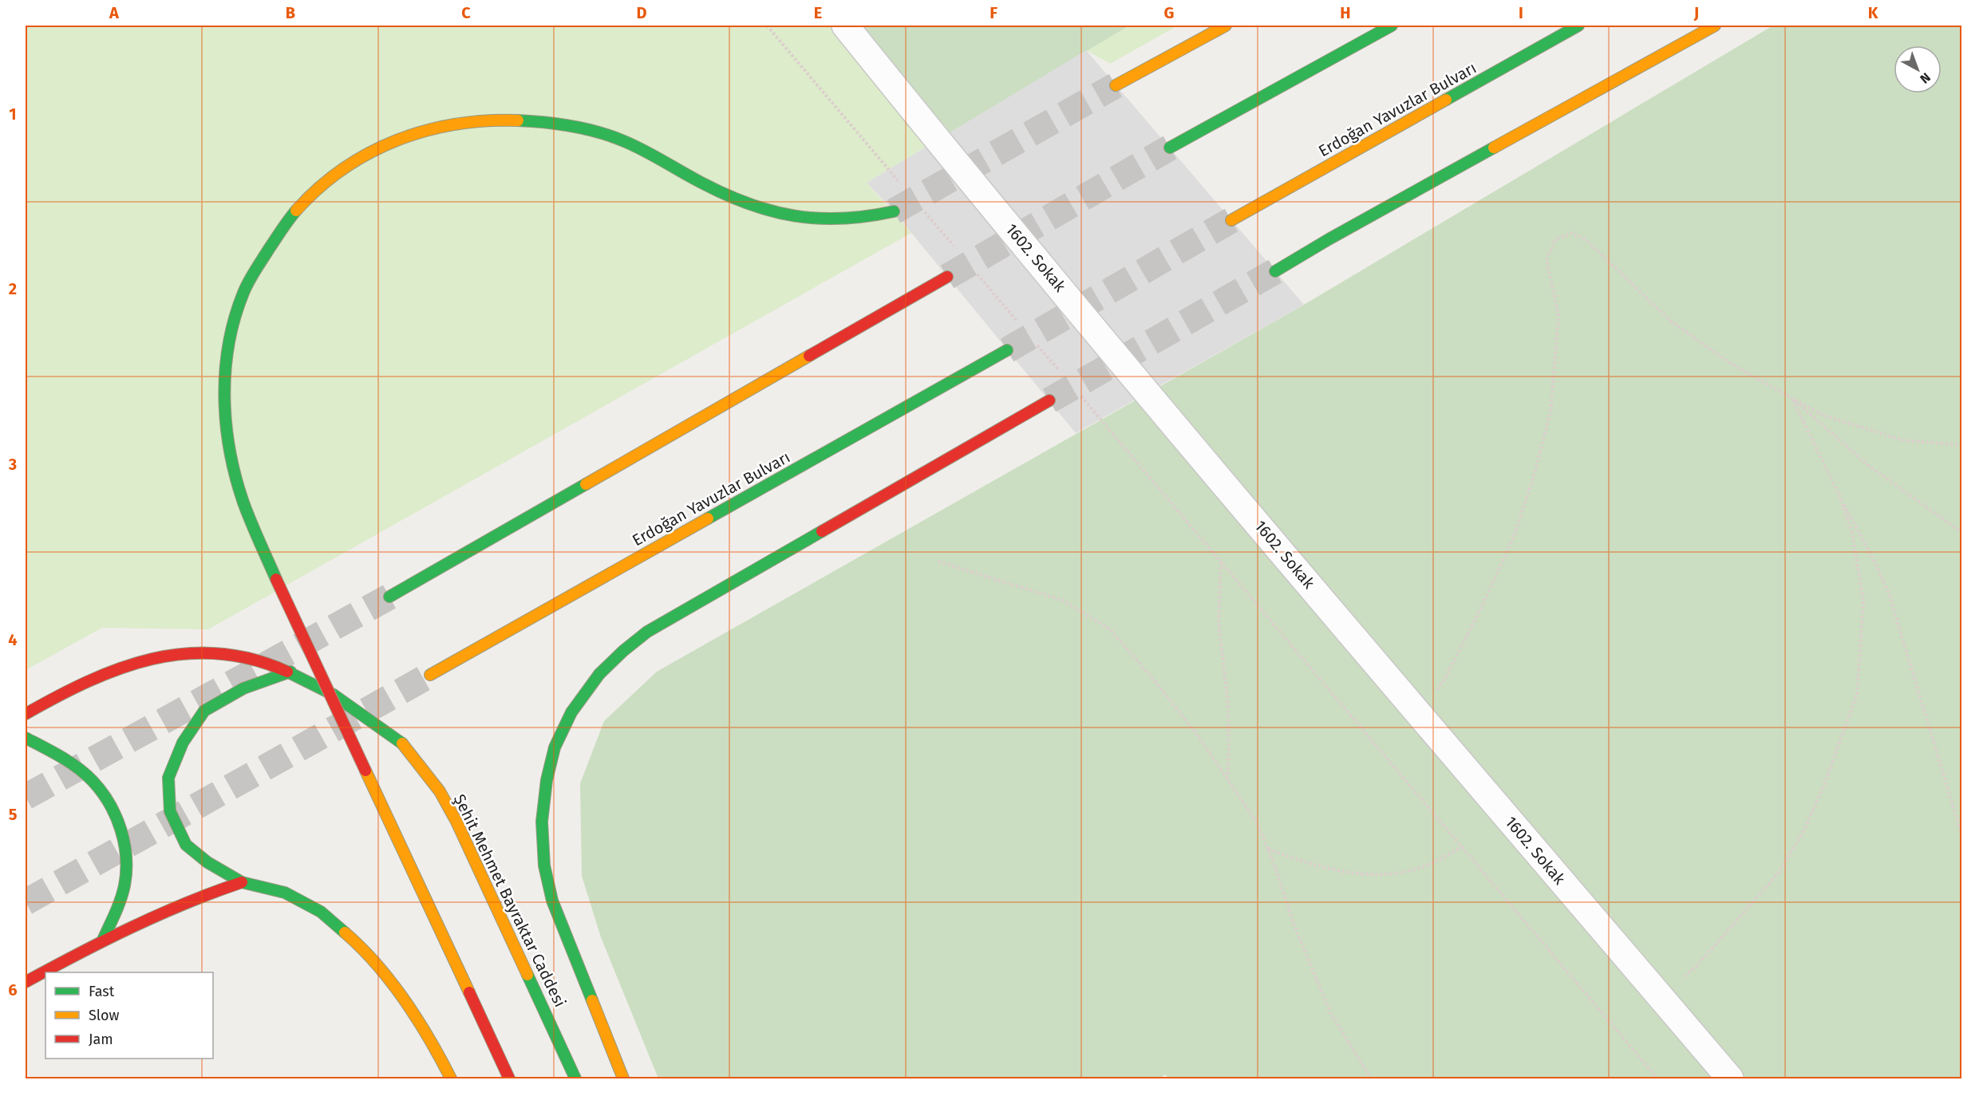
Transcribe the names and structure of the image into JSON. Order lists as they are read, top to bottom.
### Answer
{
  "streets": {
    "main road": ["Erdoğan Yavuzlar Bulvarı", "Şehit Mehmet Bayraktar Caddesi"],
    "street": ["1602. Sokak"]
  },
  "legend": ["Fast", "Slow", "Jam"],
  "north": "bottom right",
  "grid": {
    "columns": [
      "A",
      "B",
      "C",
      "D",
      "E",
      "F",
      "G",
      "H",
      "I",
      "J",
      "K"
    ],
    "rows": [
      "1",
      "2",
      "3",
      "4",
      "5",
      "6"
    ]
  }
}
